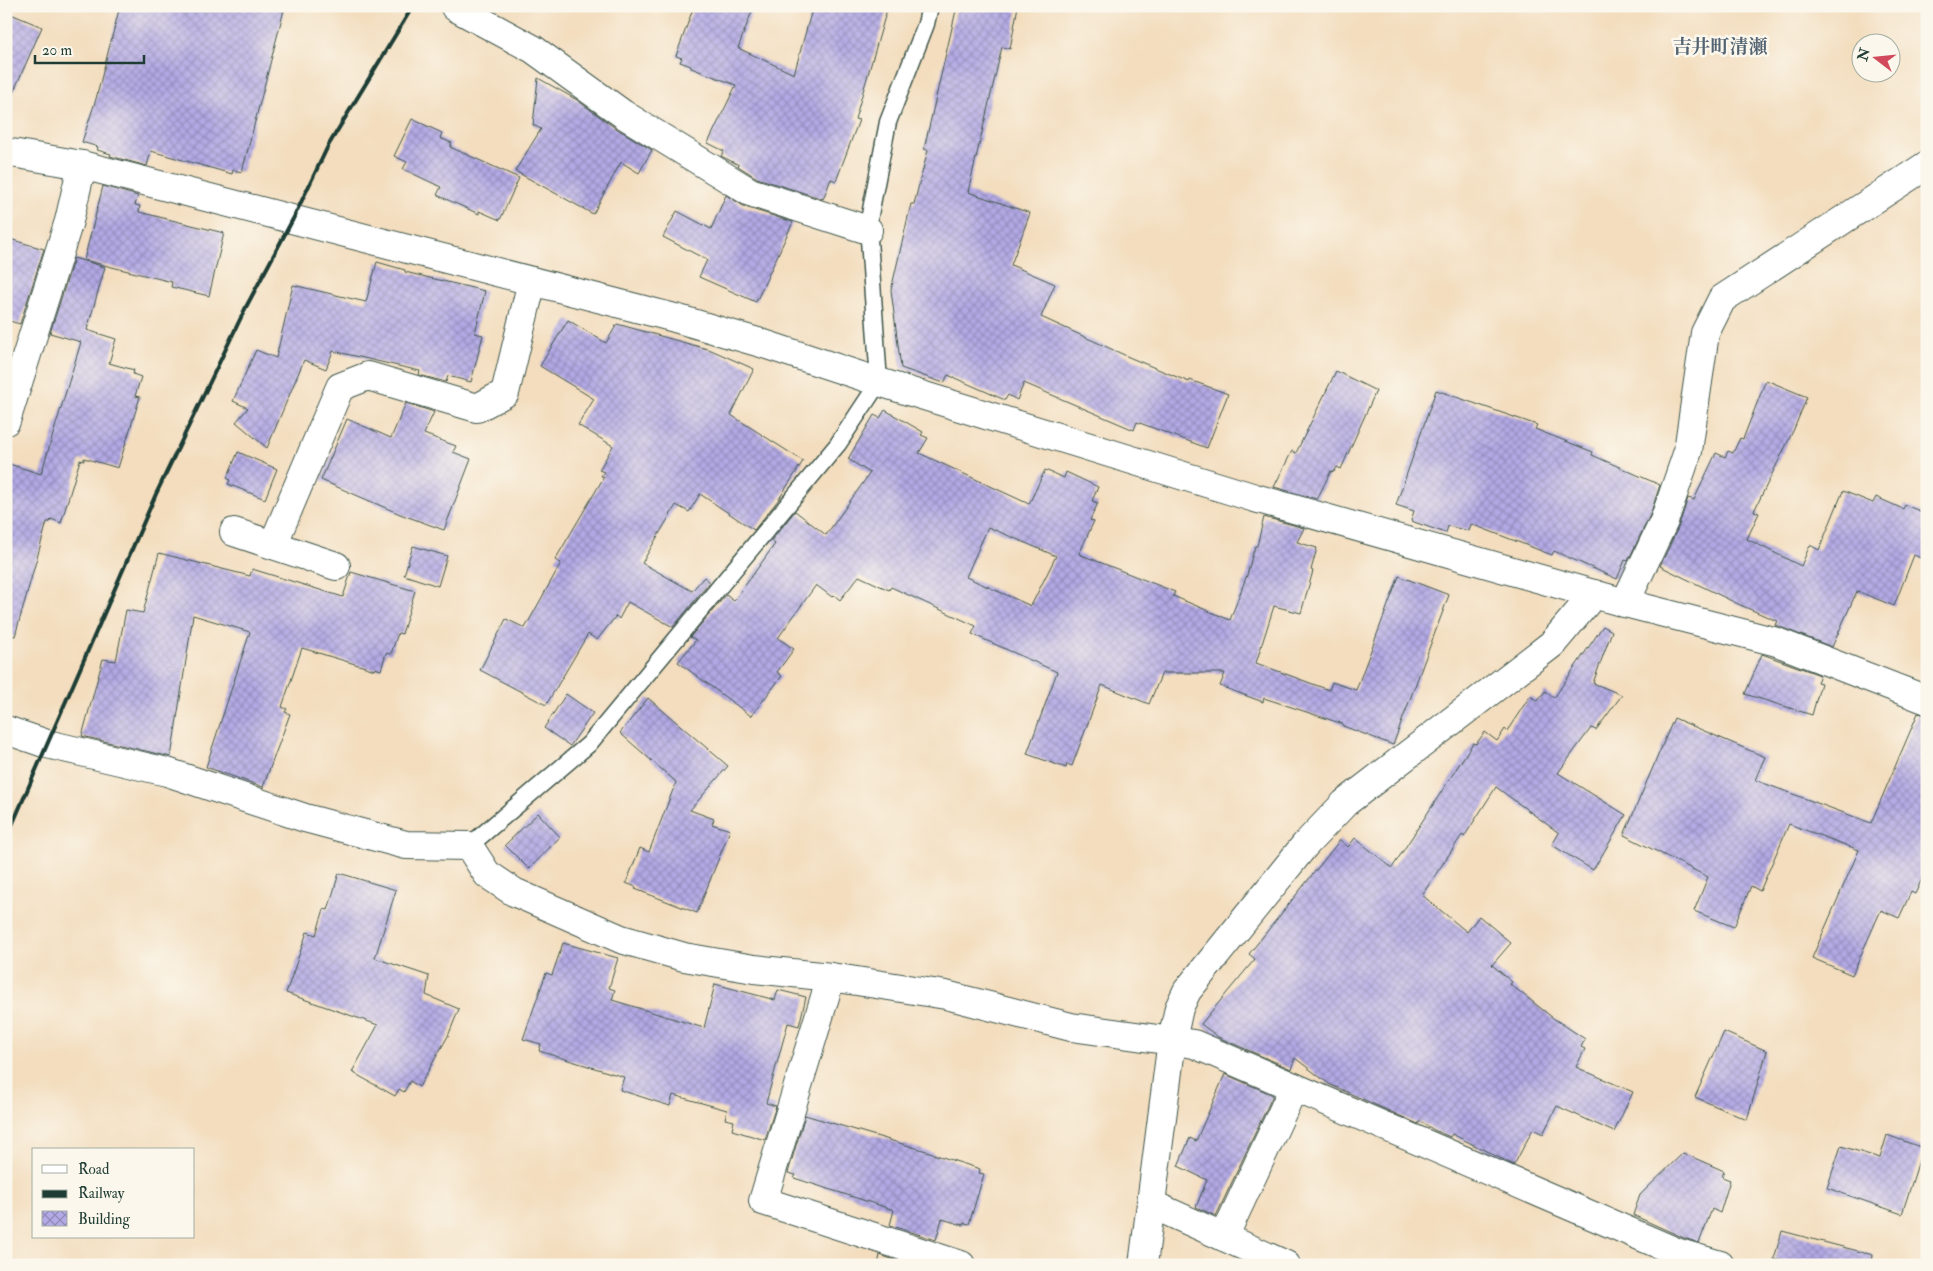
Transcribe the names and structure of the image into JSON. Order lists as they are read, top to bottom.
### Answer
{
  "districts": ["吉井町清瀬"],
  "legend": ["Road", "Railway", "Building"],
  "scale_bar": "20 m",
  "north": "left"
}
